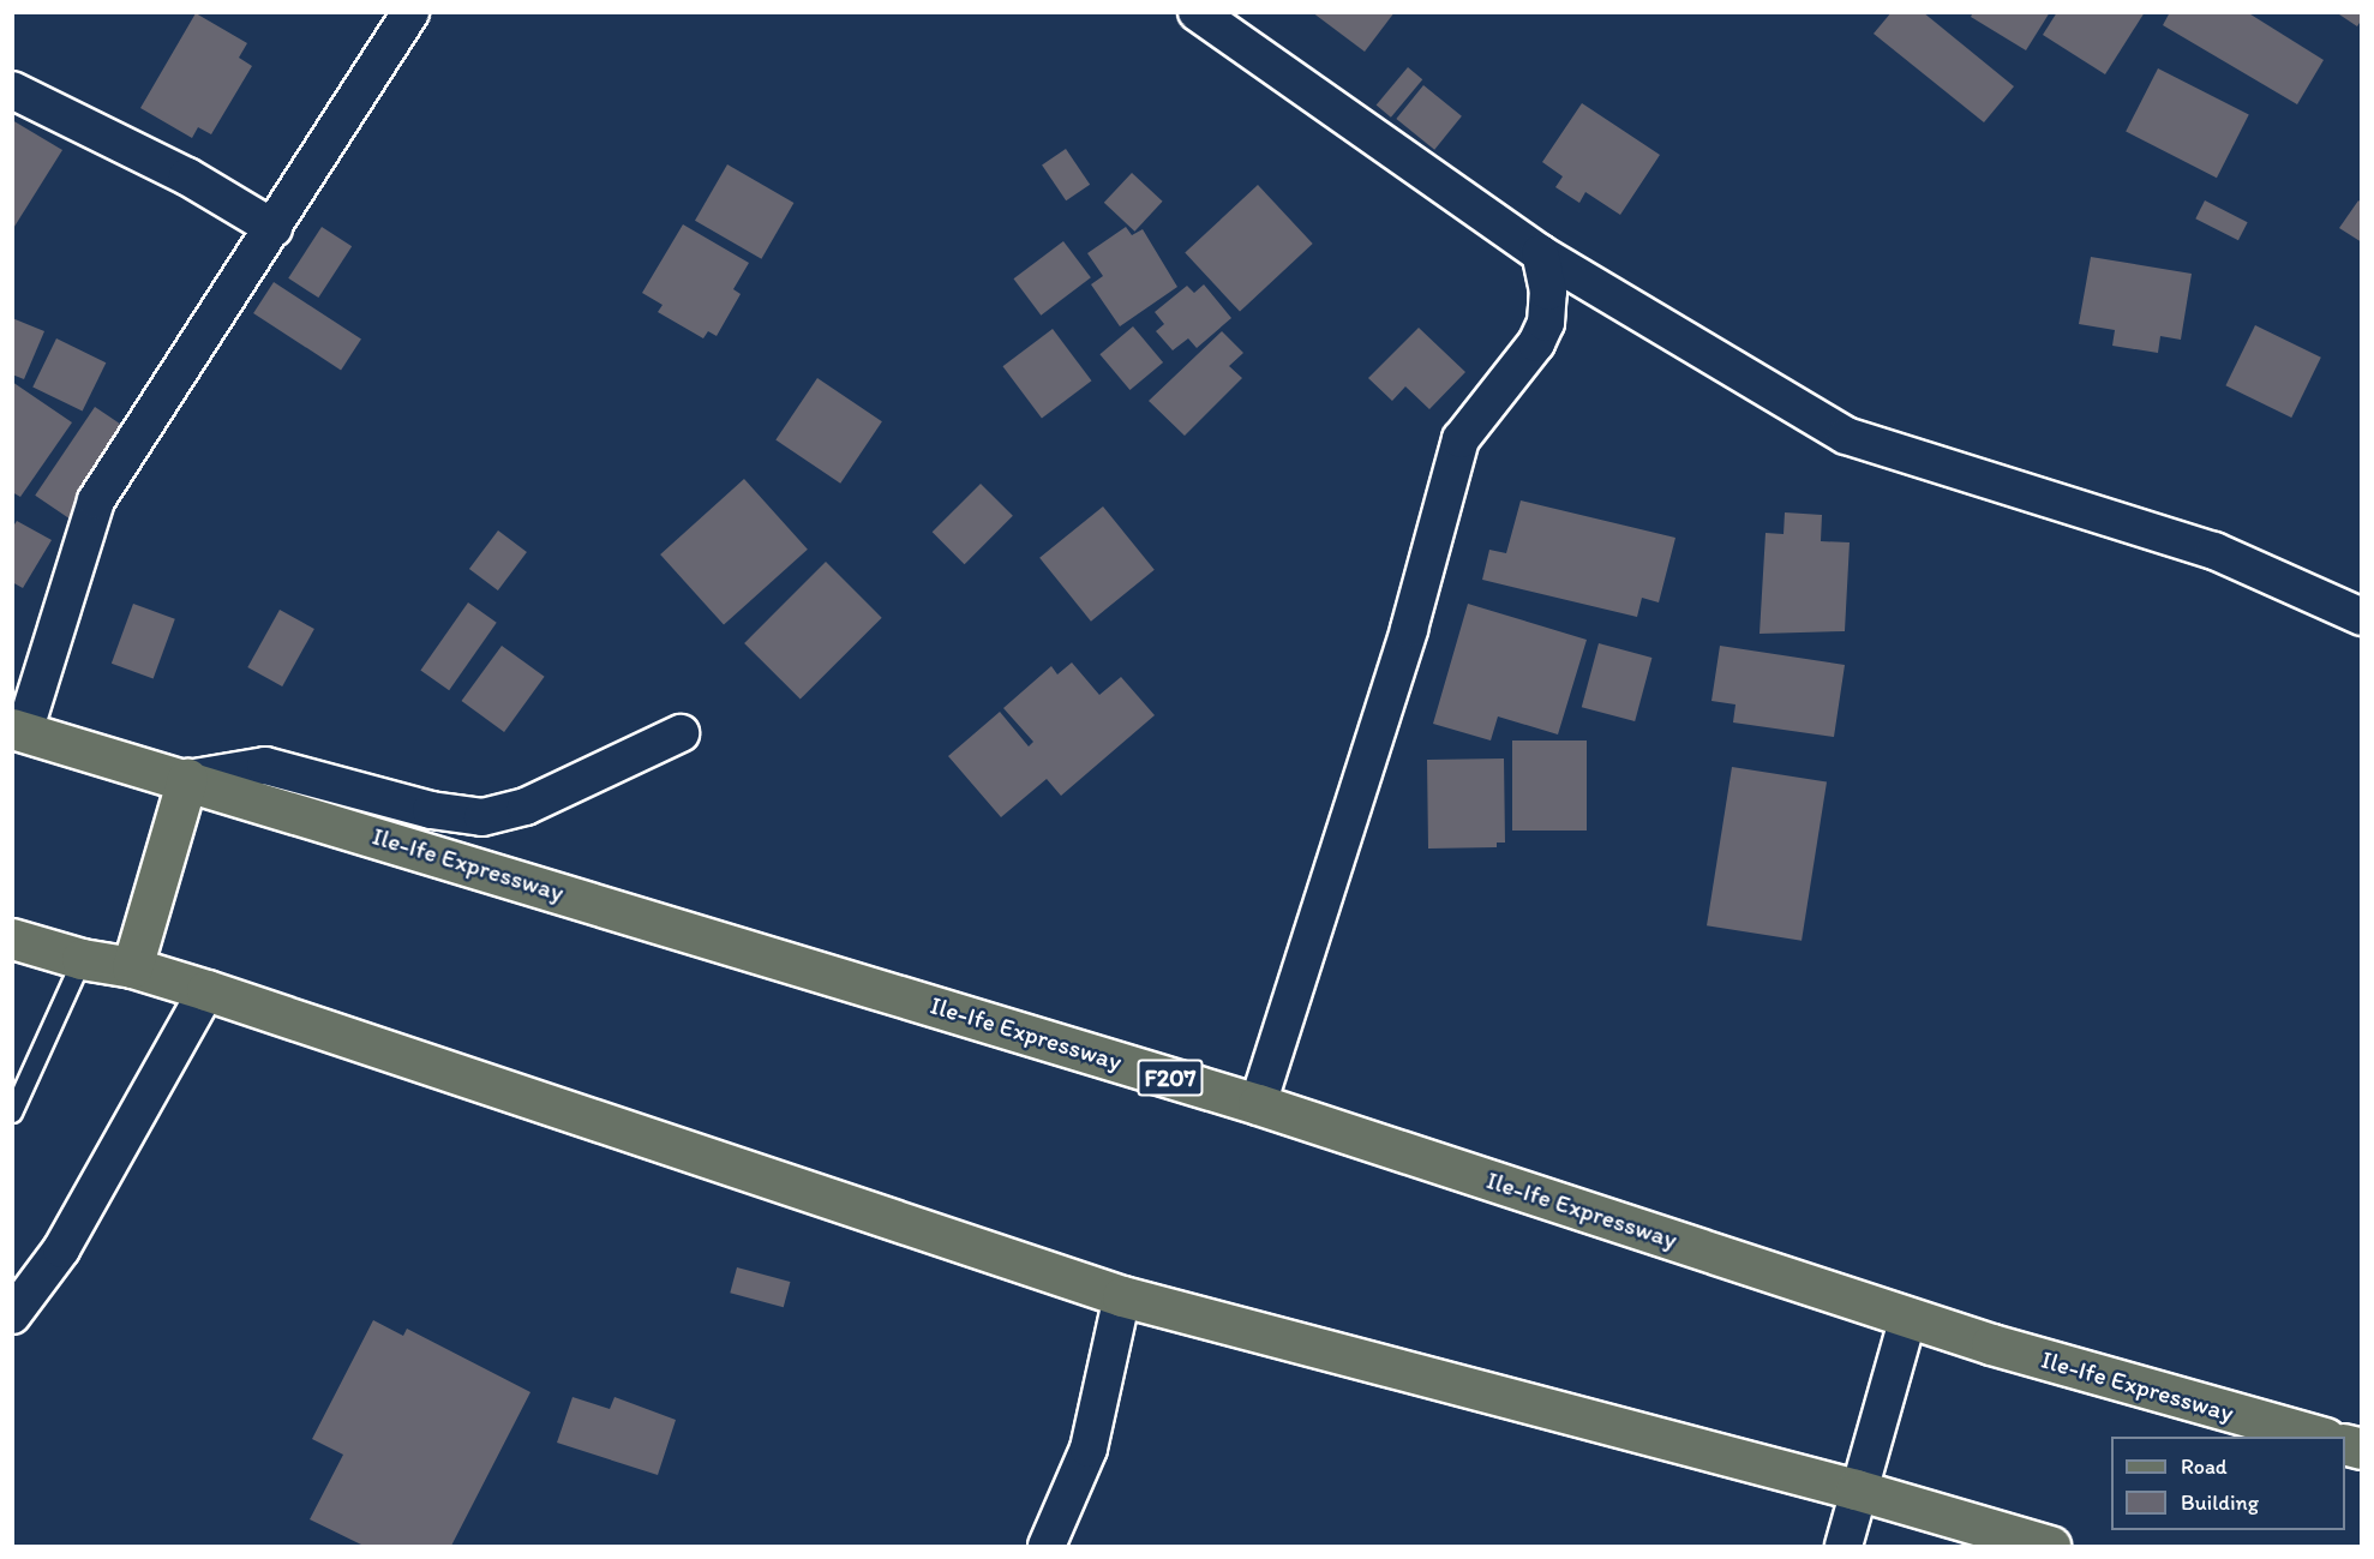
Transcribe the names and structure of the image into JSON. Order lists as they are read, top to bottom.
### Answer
{
  "streets": {
    "main road": ["Ile-Ife Expressway", "F207"]
  },
  "legend": ["Road", "Building"]
}
